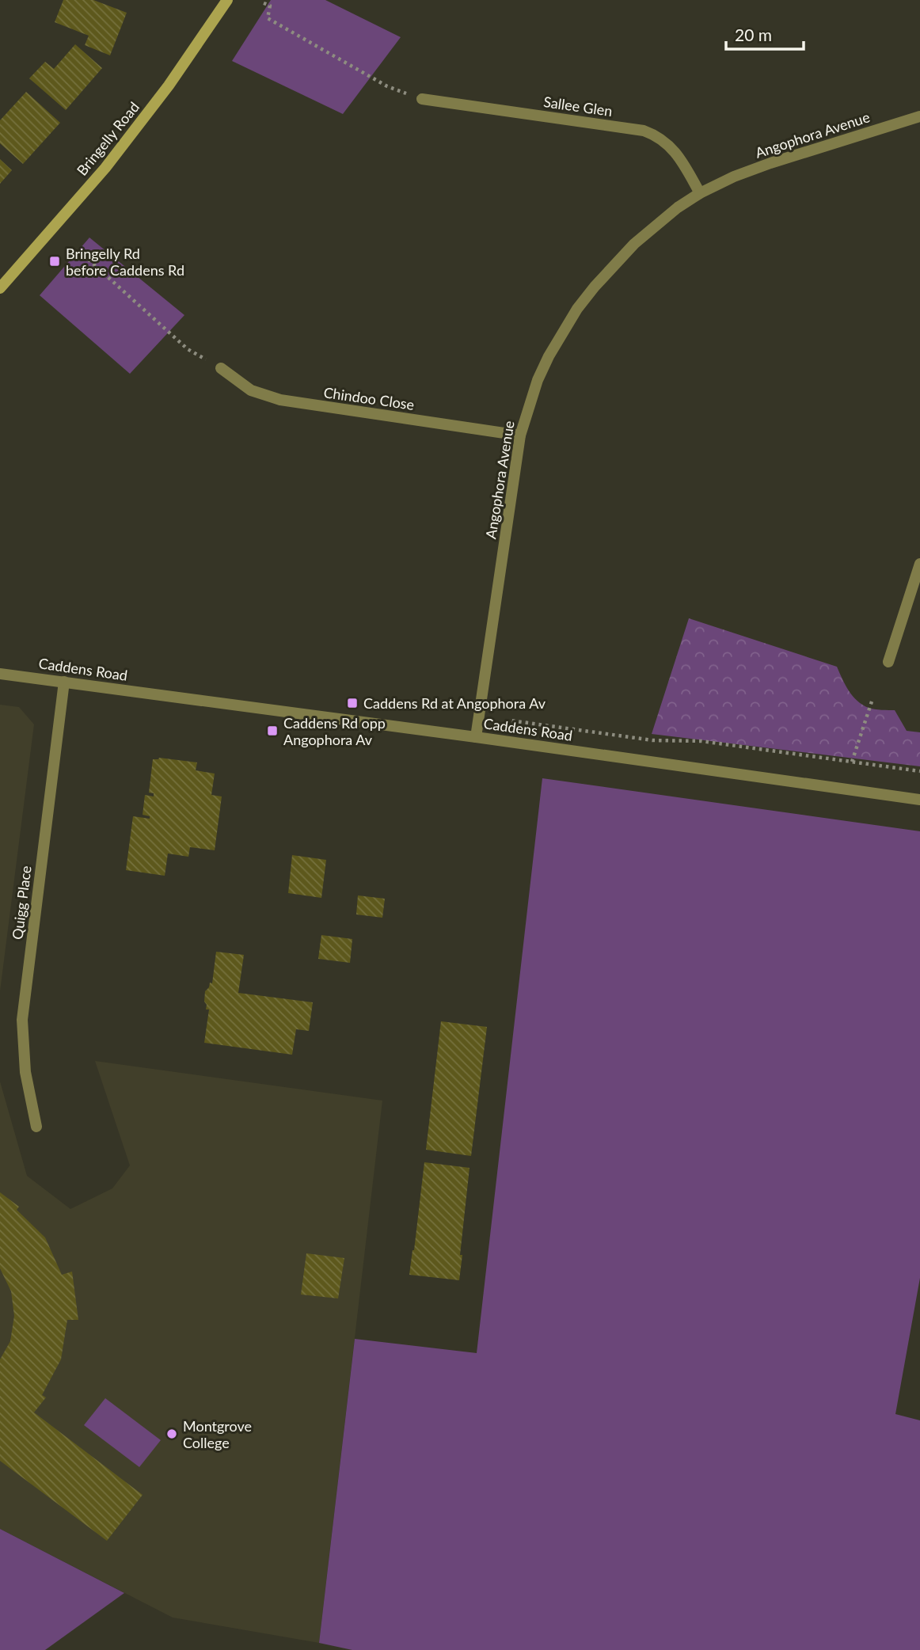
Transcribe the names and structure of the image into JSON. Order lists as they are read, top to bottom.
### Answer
{
  "streets": {
    "main road": ["Bringelly Road"],
    "street": [
      "Sallee Glen",
      "Angophora Avenue",
      "Chindoo Close",
      "Caddens Road",
      "Quigg Place"
    ]
  },
  "crossings": [
    ["Sallee Glen", "Angophora Avenue"],
    ["Angophora Avenue", "Chindoo Close"],
    ["Angophora Avenue", "Caddens Road"],
    ["Caddens Road", "Quigg Place"]
  ],
  "places": {
    "transit": ["Bringelly Rd before Caddens Rd", "Caddens Rd at Angophora Av", "Caddens Rd opp Angophora Av"],
    "other": ["Montgrove College"]
  },
  "scale_bar": "20 m"
}
